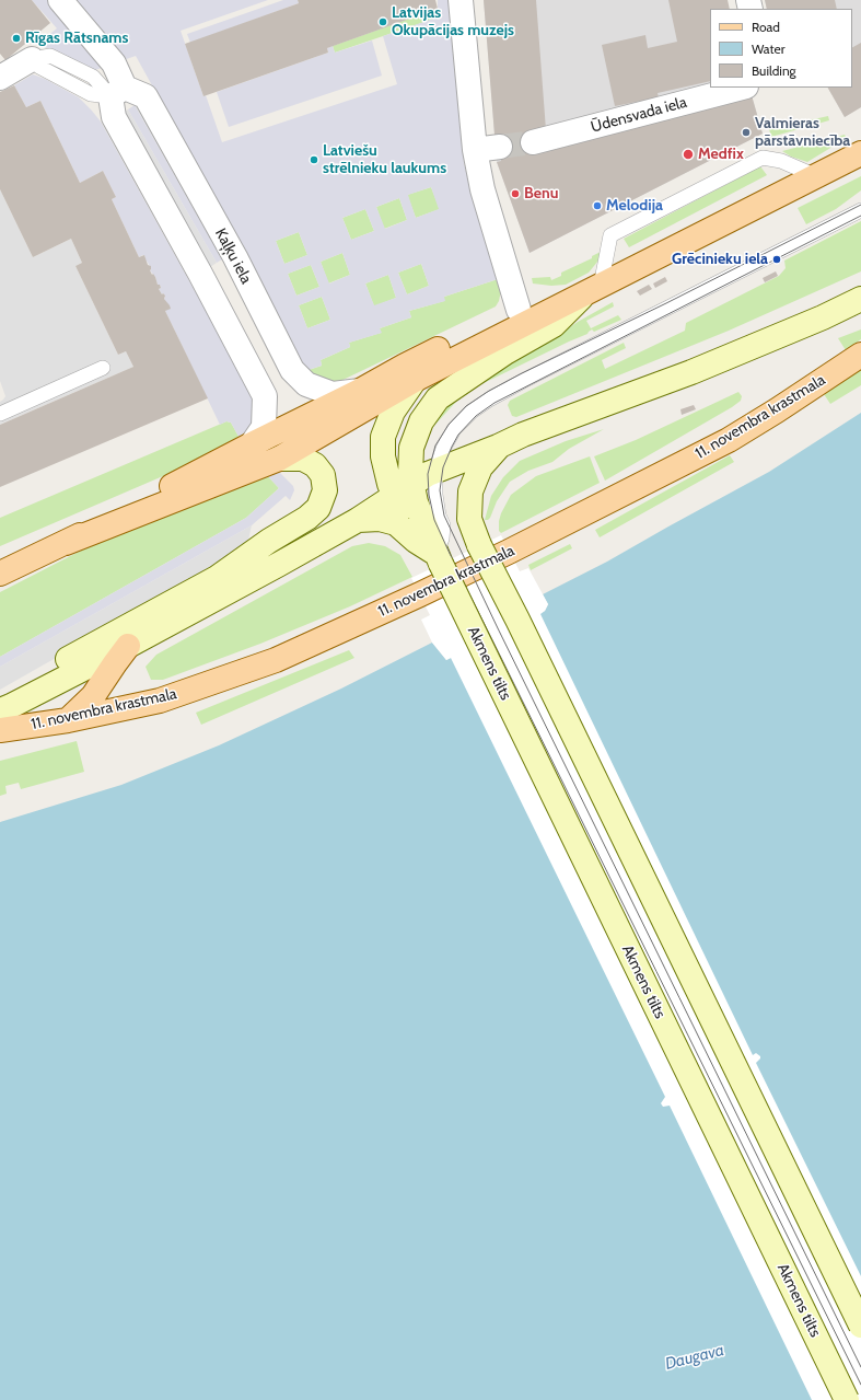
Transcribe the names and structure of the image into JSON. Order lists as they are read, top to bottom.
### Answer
{
  "streets": {
    "main road": ["11. novembra krastmala", "Akmens tilts"],
    "street": ["Ūdensvada iela", "Kaļķu iela"]
  },
  "crossings": [
    ["Kaļķu iela", "11. novembra krastmala"],
    ["11. novembra krastmala", "Akmens tilts"]
  ],
  "water": ["Daugava"],
  "places": [
    "Latvijas Okupācijas muzejs",
    "Rīgas Rātsnams",
    "Valmieras pārstāvniecība",
    "Medfix",
    "Latviešu strēlnieku laukums",
    "Benu",
    "Melodija",
    "Grēcinieku iela"
  ],
  "legend": ["Road", "Water", "Building"]
}
